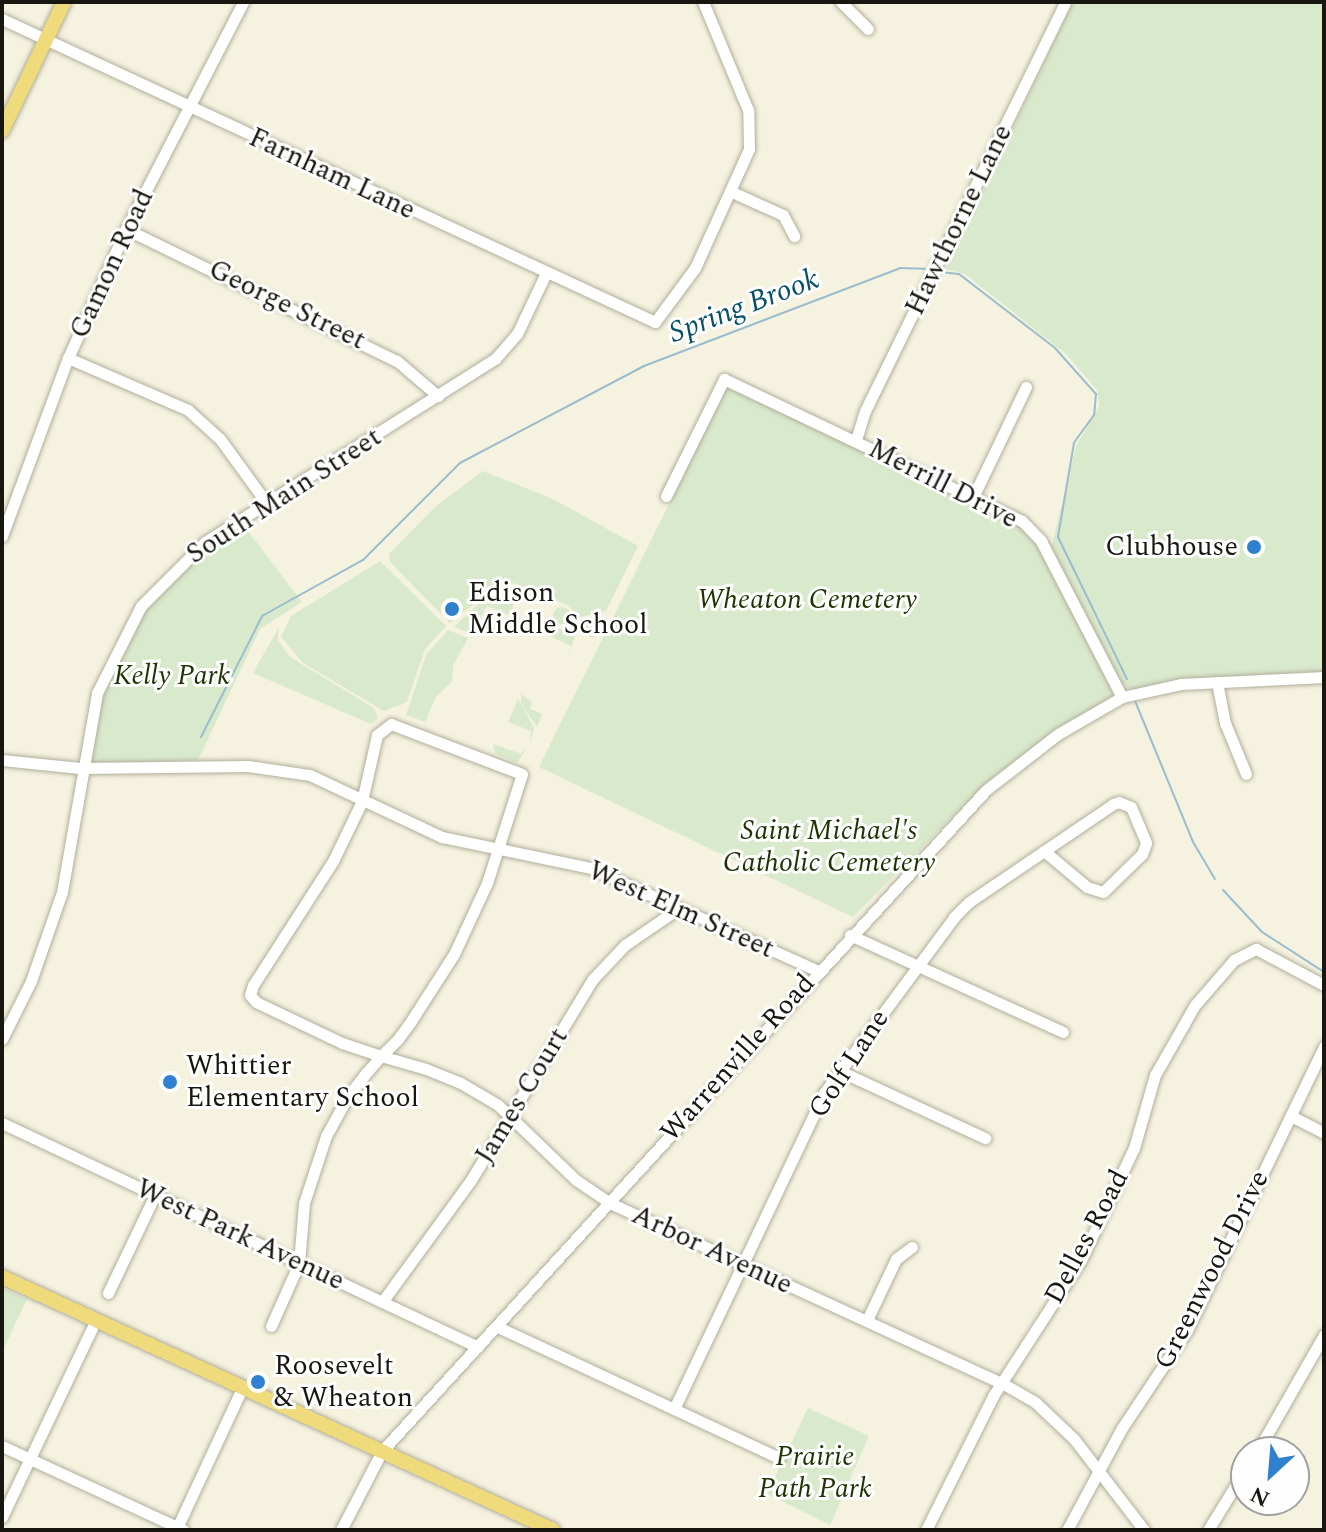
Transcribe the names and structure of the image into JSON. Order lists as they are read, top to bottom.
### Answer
{
  "streets": {
    "street": [
      "Farnham Lane",
      "Hawthorne Lane",
      "Gamon Road",
      "George Street",
      "Merrill Drive",
      "South Main Street",
      "West Elm Street",
      "Warrenville Road",
      "Golf Lane",
      "James Court",
      "West Park Avenue",
      "Delles Road",
      "Arbor Avenue",
      "Greenwood Drive"
    ]
  },
  "crossings": [
    ["Farnham Lane", "Gamon Road"],
    ["Farnham Lane", "South Main Street"],
    ["Hawthorne Lane", "Merrill Drive"],
    ["Gamon Road", "George Street"],
    ["George Street", "South Main Street"],
    ["Merrill Drive", "Warrenville Road"],
    ["South Main Street", "West Elm Street"],
    ["West Elm Street", "Warrenville Road"],
    ["West Elm Street", "James Court"],
    ["West Elm Street", "Arbor Avenue"],
    ["Warrenville Road", "West Park Avenue"],
    ["Warrenville Road", "Arbor Avenue"],
    ["Golf Lane", "Arbor Avenue"],
    ["James Court", "West Park Avenue"],
    ["James Court", "Arbor Avenue"],
    ["Delles Road", "Arbor Avenue"],
    ["Arbor Avenue", "Greenwood Drive"]
  ],
  "water": ["Spring Brook"],
  "parks": [
    "Wheaton Cemetery",
    "Kelly Park",
    "Saint Michael's Catholic Cemetery",
    "Prairie Path Park"
  ],
  "places": [
    "Clubhouse",
    "Edison Middle School",
    "Whittier Elementary School",
    "Roosevelt & Wheaton"
  ],
  "north": "bottom left"
}
